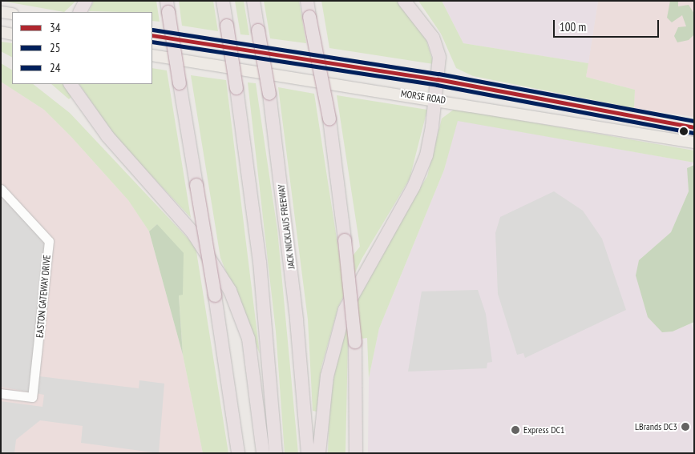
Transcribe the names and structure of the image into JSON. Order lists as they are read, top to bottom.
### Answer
{
  "streets": {
    "highway": ["JACK NICKLAUS FREEWAY"],
    "main road": ["MORSE ROAD"],
    "street": ["EASTON GATEWAY DRIVE"]
  },
  "places": ["LBrands DC3", "Express DC1"],
  "lines": ["transit line 24", "transit line 34", "transit line 25"],
  "legend": ["34", "25", "24"],
  "scale_bar": "100 m"
}
